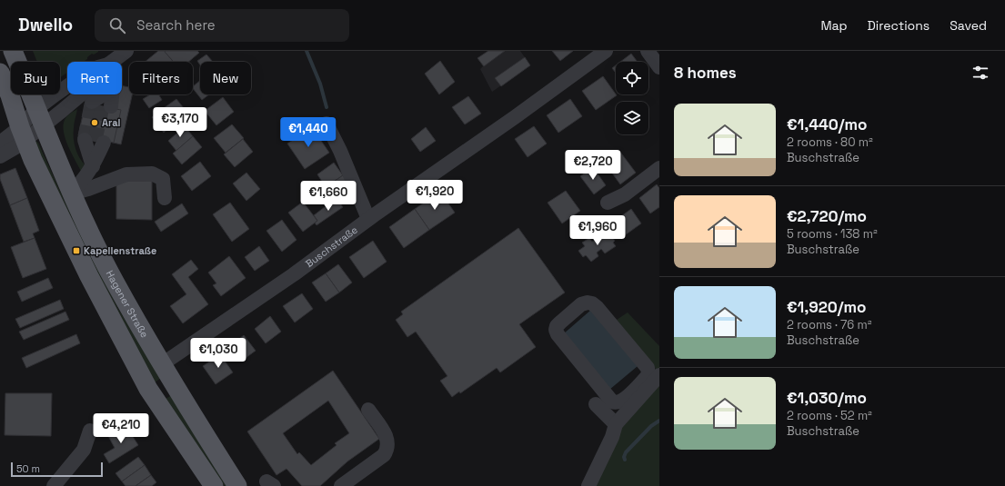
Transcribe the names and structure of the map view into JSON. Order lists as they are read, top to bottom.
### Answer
{
  "streets": {
    "main road": ["Hagener Straße"],
    "street": ["Buschstraße"]
  },
  "crossings": [
    ["Buschstraße", "Hagener Straße"]
  ],
  "places": {
    "other": ["Aral"],
    "transit": ["Kapellenstraße"]
  },
  "scale_bar": "50 m",
  "page": {
    "header": "Dwello",
    "search": "Search here",
    "nav": ["Map", "Directions", "Saved"],
    "heading": "8 homes",
    "chip": [
      "Buy",
      "Rent",
      "Filters",
      "New"
    ],
    "list": [
      {
        "name": "€1,440/mo",
        "note": "2 rooms · 80 m² · Buschstraße"
      },
      {
        "name": "€2,720/mo",
        "note": "5 rooms · 138 m² · Buschstraße"
      },
      {
        "name": "€1,920/mo",
        "note": "2 rooms · 76 m² · Buschstraße"
      },
      {
        "name": "€1,030/mo",
        "note": "2 rooms · 52 m² · Buschstraße"
      }
    ],
    "price": [
      "€3,170",
      "€1,440",
      "€2,720",
      "€1,920",
      "€1,660",
      "€1,960",
      "€1,030",
      "€4,210"
    ],
    "scale": "50 m"
  }
}
